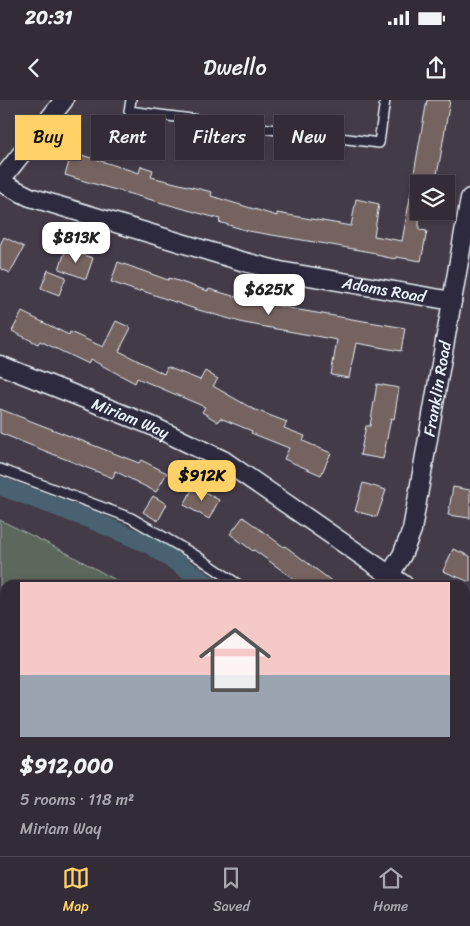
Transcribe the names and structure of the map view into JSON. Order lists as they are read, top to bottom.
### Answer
{
  "streets": {
    "street": ["Adams Road", "Franklin Road", "Miriam Way"]
  },
  "crossings": [
    ["Adams Road", "Franklin Road"],
    ["Franklin Road", "Miriam Way"]
  ],
  "page": {
    "status": "20:31",
    "header": "Dwello",
    "chip": [
      "Buy",
      "Rent",
      "Filters",
      "New"
    ],
    "price": ["$813K", "$625K", "$912K"],
    "list": [
      {
        "name": "$912,000",
        "note": "5 rooms · 118 m² · Miriam Way"
      }
    ],
    "tabs": ["Map", "Saved", "Home"]
  }
}
